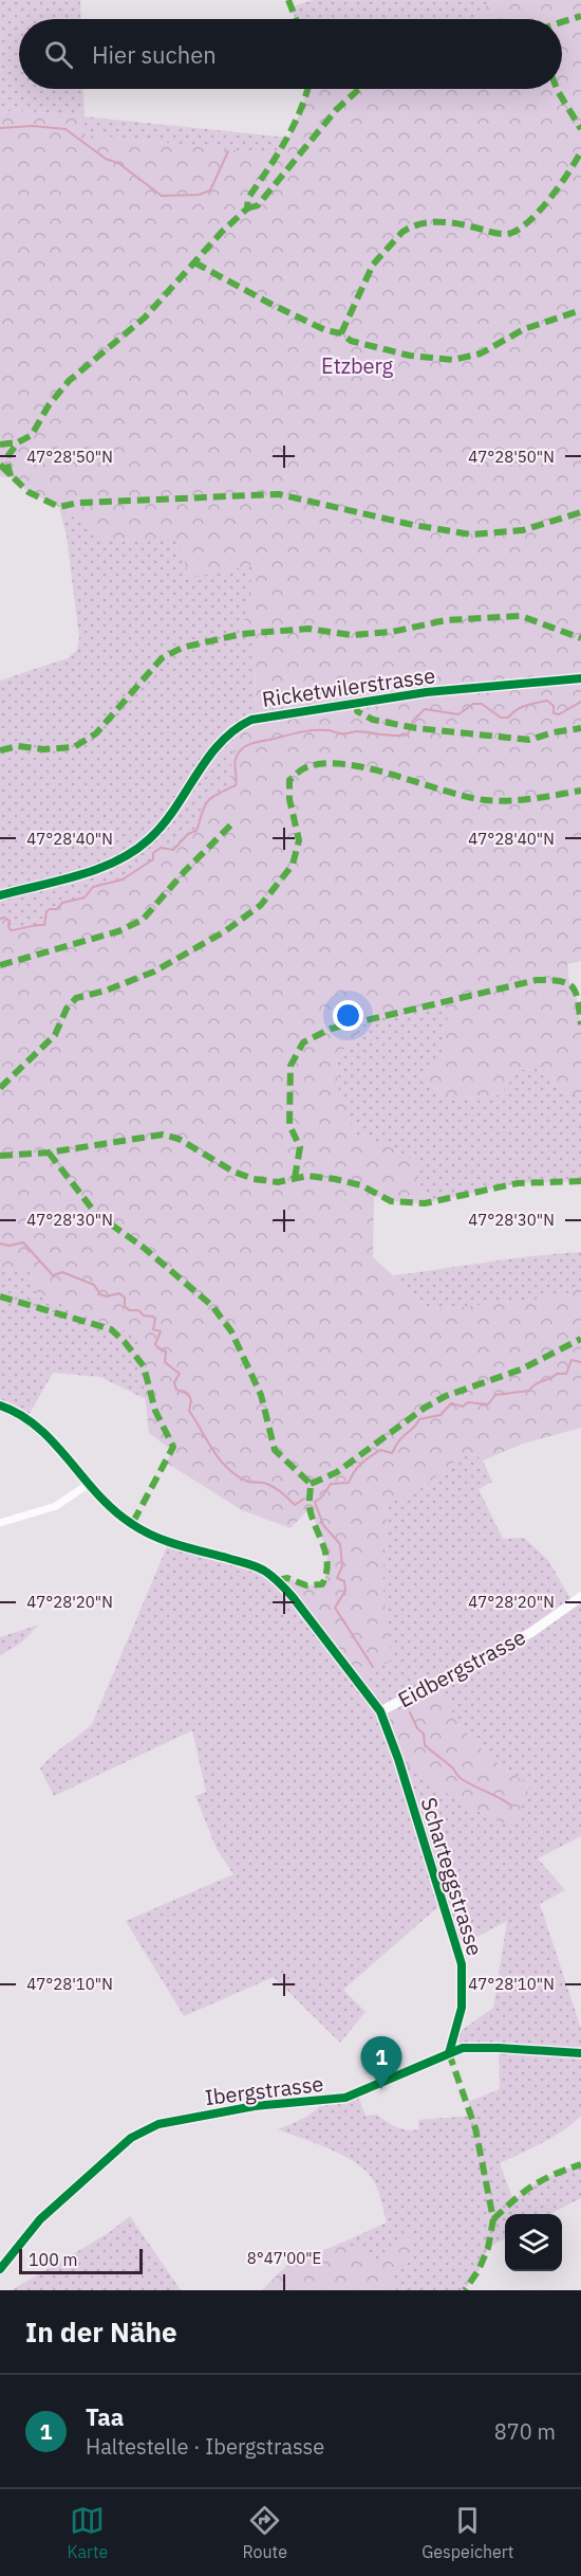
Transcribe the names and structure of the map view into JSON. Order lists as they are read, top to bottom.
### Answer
{
  "streets": {
    "street": [
      "Ricketwilerstrasse",
      "Eidbergstrasse",
      "Scharteggstrasse",
      "Ibergstrasse"
    ]
  },
  "crossings": [
    ["Eidbergstrasse", "Scharteggstrasse"],
    ["Scharteggstrasse", "Ibergstrasse"]
  ],
  "parks": ["Etzberg"],
  "scale_bar": "100 m",
  "page": {
    "search": "Hier suchen",
    "pins": "1",
    "scale": "100 m",
    "heading": "In der Nähe",
    "list": [
      {
        "mark": "1",
        "name": "Taa",
        "note": "Haltestelle · Ibergstrasse",
        "value": "870 m"
      }
    ],
    "nav": ["Karte", "Route", "Gespeichert"]
  },
  "coordinates": [
    "47°28'50\"N",
    "47°28'40\"N",
    "47°28'30\"N",
    "47°28'20\"N",
    "47°28'10\"N",
    "8°47'00\"E"
  ]
}
